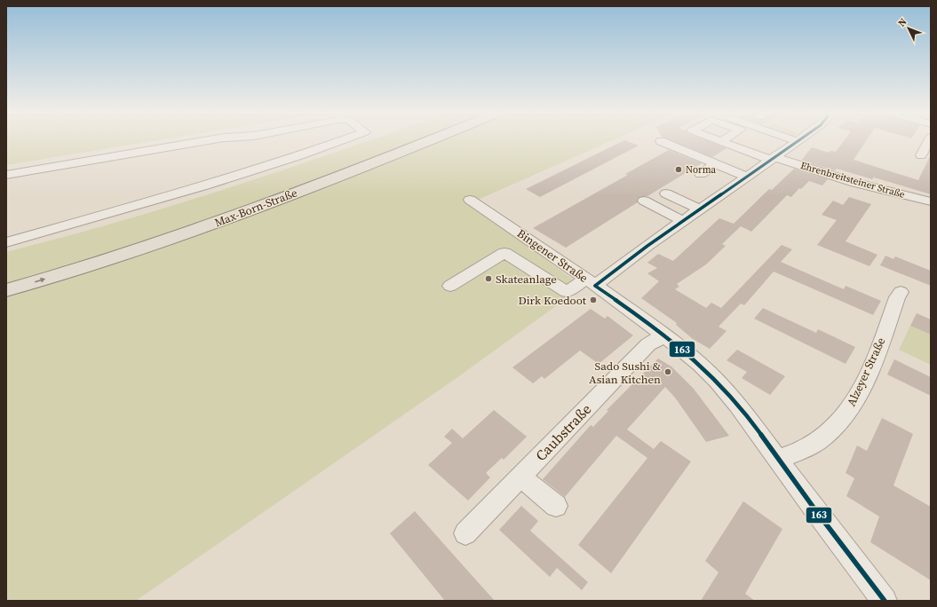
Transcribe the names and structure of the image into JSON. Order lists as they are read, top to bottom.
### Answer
{
  "streets": {
    "main road": ["Max-Born-Straße"],
    "street": [
      "Ehrenbreitsteiner Straße",
      "Bingener Straße",
      "Alzeyer Straße",
      "Caubstraße"
    ]
  },
  "crossings": [
    ["Bingener Straße", "Alzeyer Straße"],
    ["Bingener Straße", "Caubstraße"]
  ],
  "places": [
    "Norma",
    "Skateanlage",
    "Dirk Koedoot",
    "Sado Sushi & Asian Kitchen"
  ],
  "lines": ["transit line 163"],
  "north": "top left"
}
